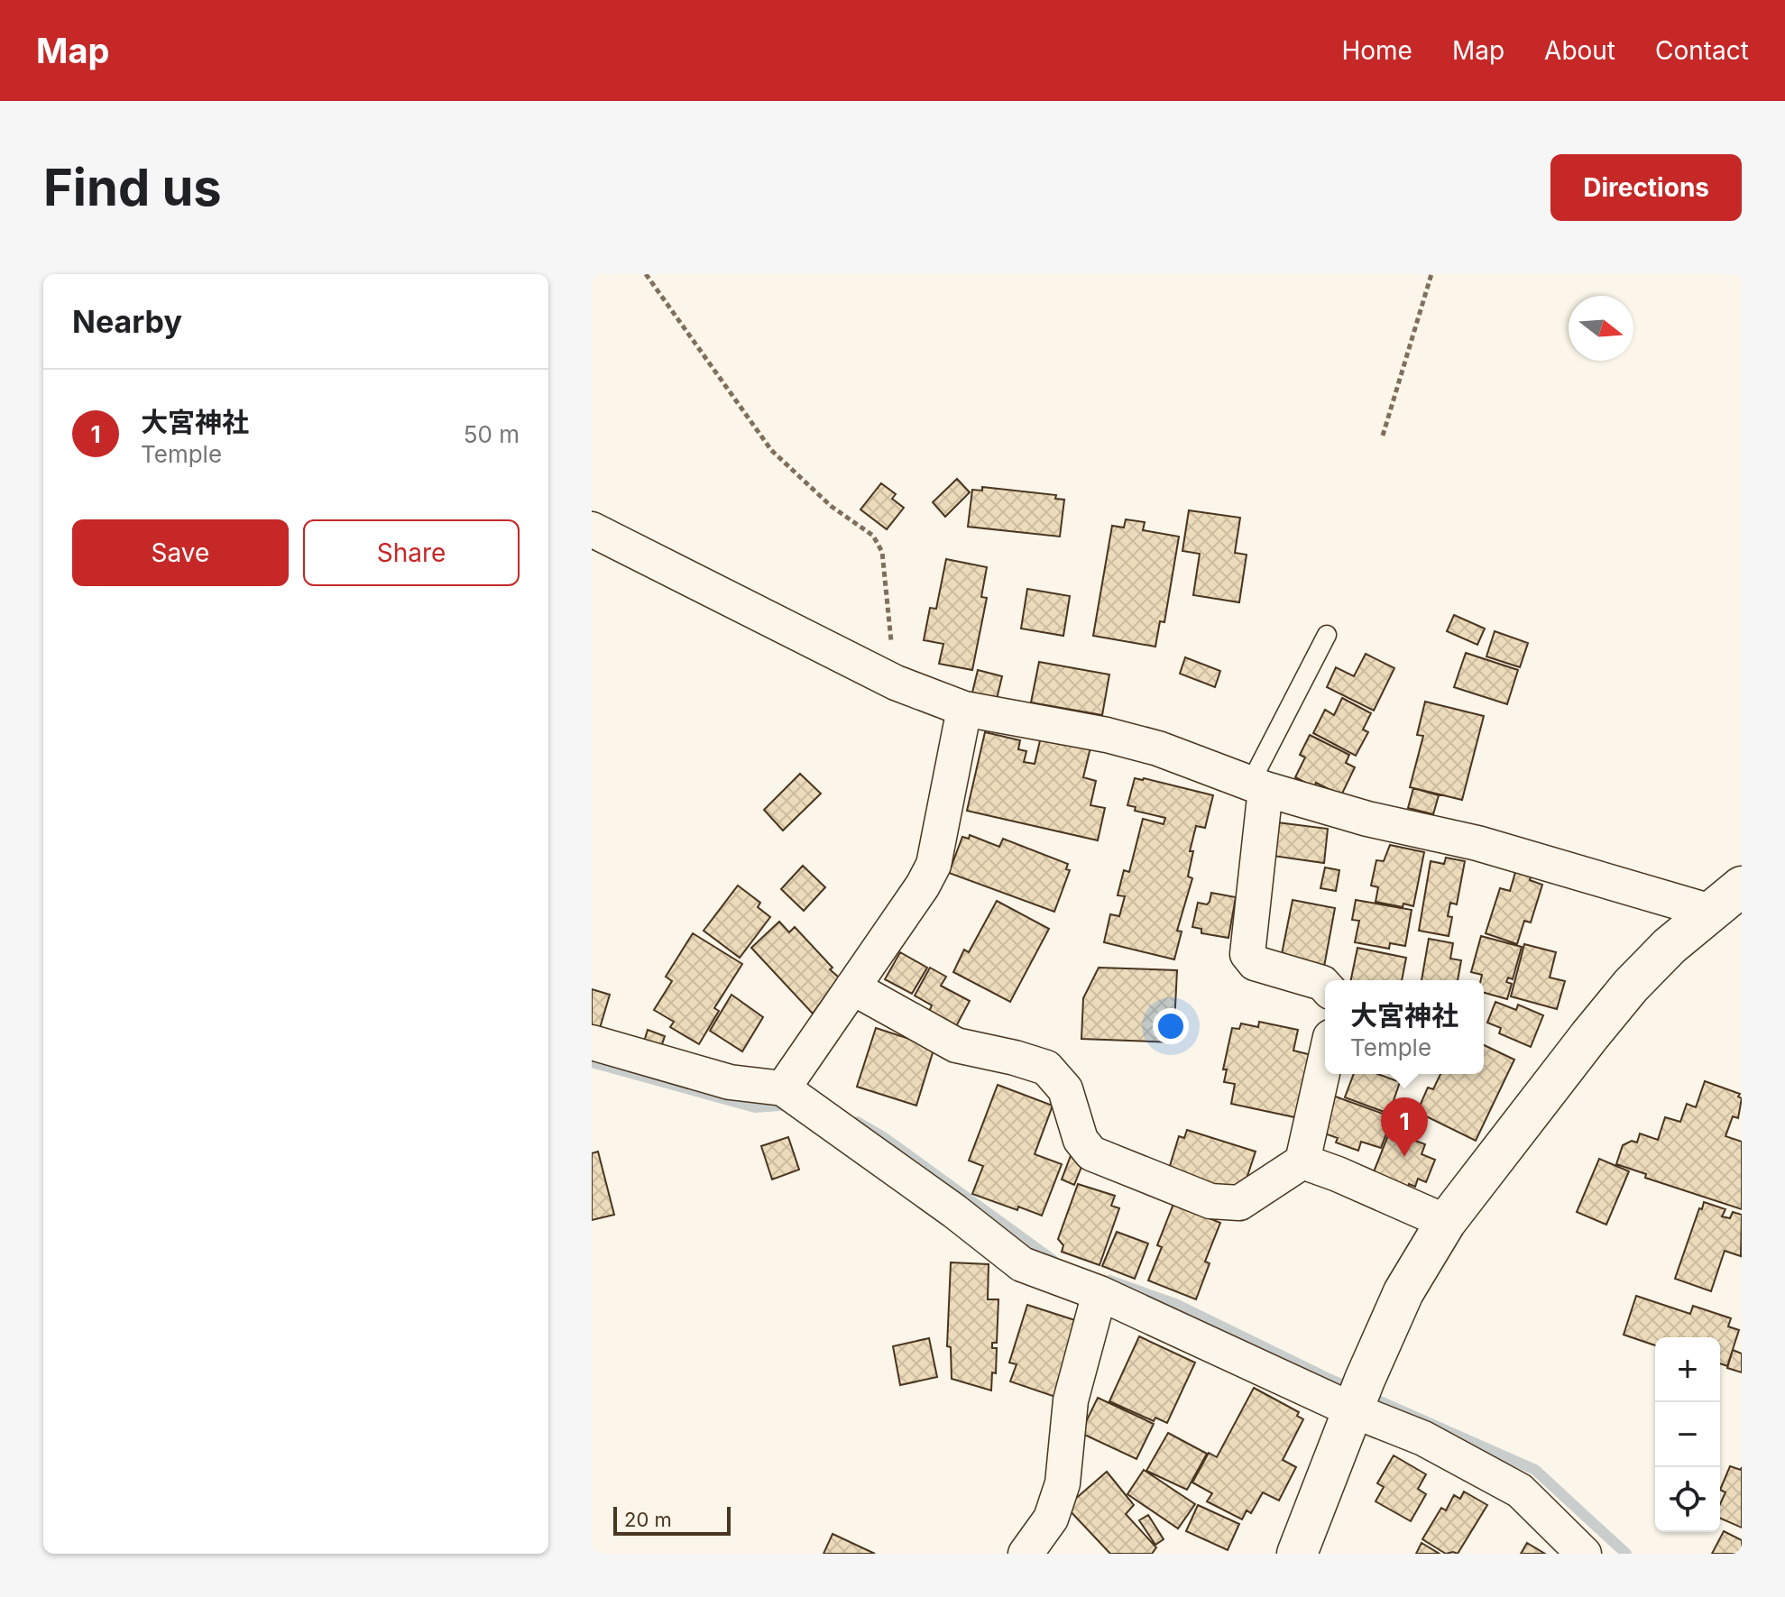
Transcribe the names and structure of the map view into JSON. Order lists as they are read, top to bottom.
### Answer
{
  "scale_bar": "20 m",
  "north": "right",
  "page": {
    "header": "Map",
    "nav": [
      "Home",
      "Map",
      "About",
      "Contact"
    ],
    "buttons": [
      "Directions",
      ["Save", "Share"]
    ],
    "title": "Find us",
    "heading": "Nearby",
    "list": [
      {
        "mark": "1",
        "name": "大宮神社",
        "note": "Temple",
        "value": "50 m"
      }
    ],
    "popup": ["大宮神社", "Temple"],
    "pins": "1",
    "map_buttons": ["+", "−"],
    "scale": "20 m"
  }
}
